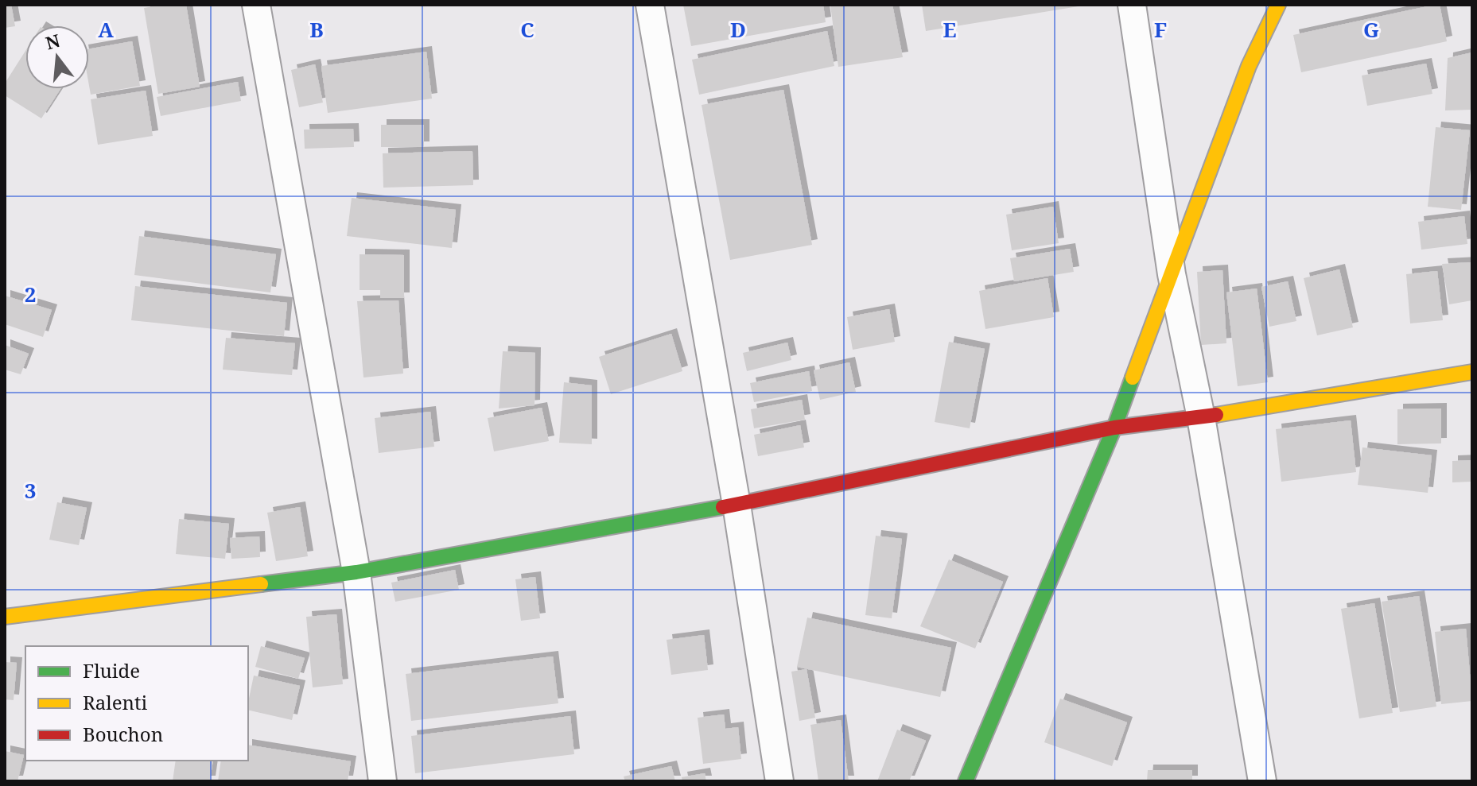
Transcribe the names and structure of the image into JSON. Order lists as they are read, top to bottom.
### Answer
{
  "legend": ["Fluide", "Ralenti", "Bouchon"],
  "north": "top",
  "grid": {
    "columns": [
      "A",
      "B",
      "C",
      "D",
      "E",
      "F",
      "G"
    ],
    "rows": ["2", "3"]
  }
}
